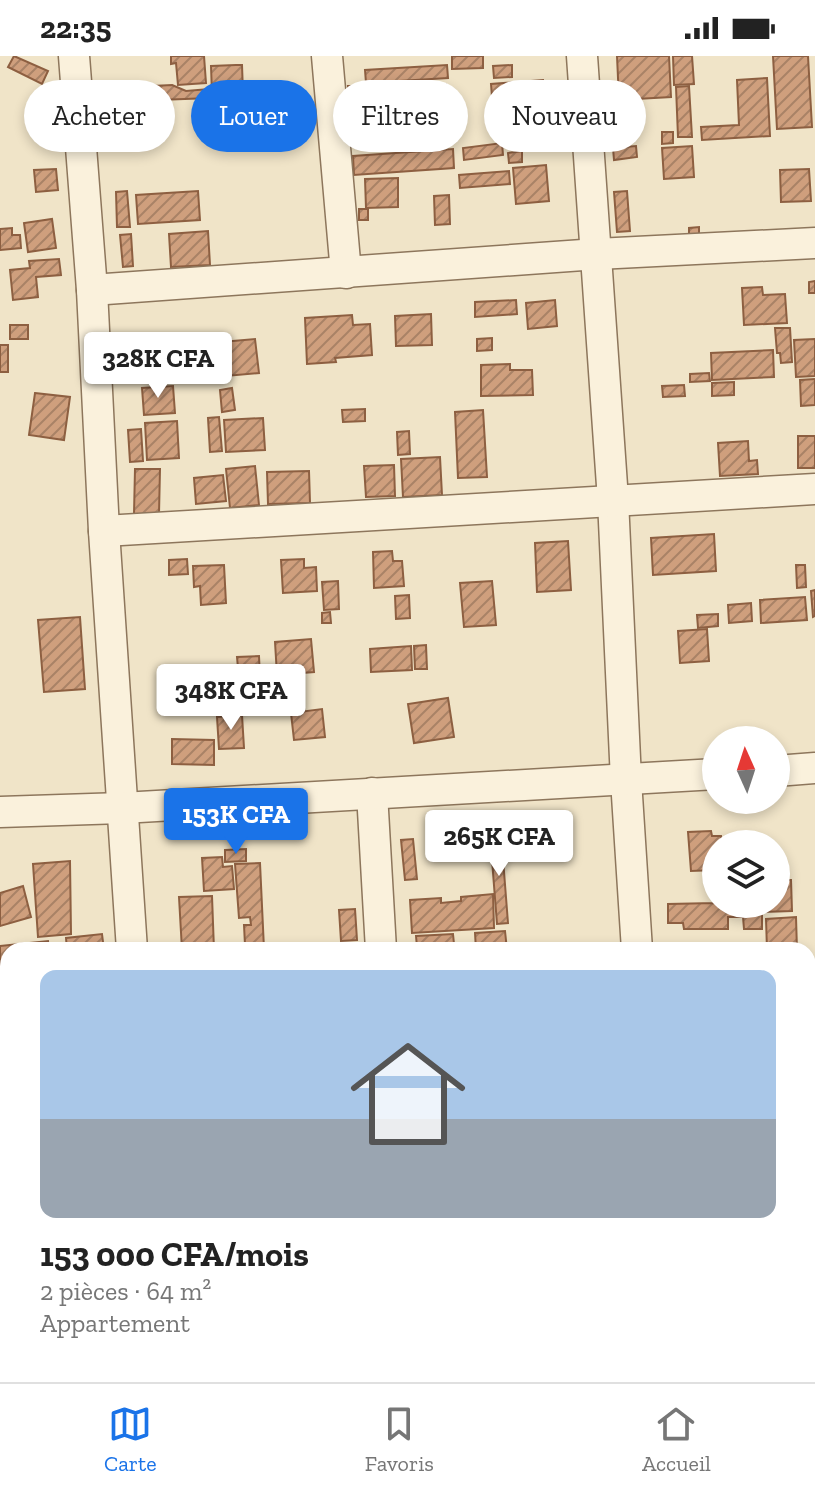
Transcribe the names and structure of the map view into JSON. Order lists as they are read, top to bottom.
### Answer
{
  "north": "top",
  "page": {
    "status": "22:35",
    "chip": [
      "Acheter",
      "Louer",
      "Filtres",
      "Nouveau"
    ],
    "price": [
      "328K CFA",
      "348K CFA",
      "153K CFA",
      "265K CFA"
    ],
    "list": [
      {
        "name": "153 000 CFA/mois",
        "note": "2 pièces · 64 m² · Appartement"
      }
    ],
    "tabs": ["Carte", "Favoris", "Accueil"]
  }
}
